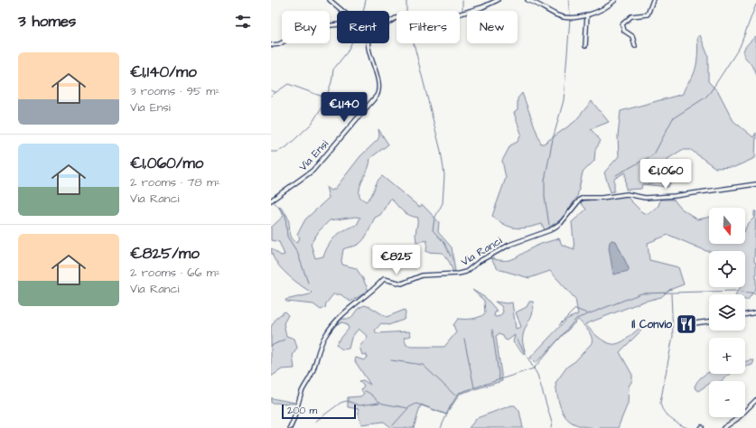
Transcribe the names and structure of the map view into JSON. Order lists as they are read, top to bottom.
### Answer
{
  "streets": {
    "street": ["Via Ensi", "Via Ranci"]
  },
  "places": {
    "restaurant": ["Il Convio"]
  },
  "scale_bar": "200 m",
  "north": "bottom",
  "page": {
    "heading": "3 homes",
    "chip": [
      "Buy",
      "Rent",
      "Filters",
      "New"
    ],
    "list": [
      {
        "name": "€1,140/mo",
        "note": "3 rooms · 95 m² · Via Ensi"
      },
      {
        "name": "€1,060/mo",
        "note": "2 rooms · 78 m² · Via Ranci"
      },
      {
        "name": "€825/mo",
        "note": "2 rooms · 66 m² · Via Ranci"
      }
    ],
    "price": ["€1,140", "€1,060", "€825"],
    "map_buttons": ["+", "−"],
    "scale": "200 m"
  }
}
